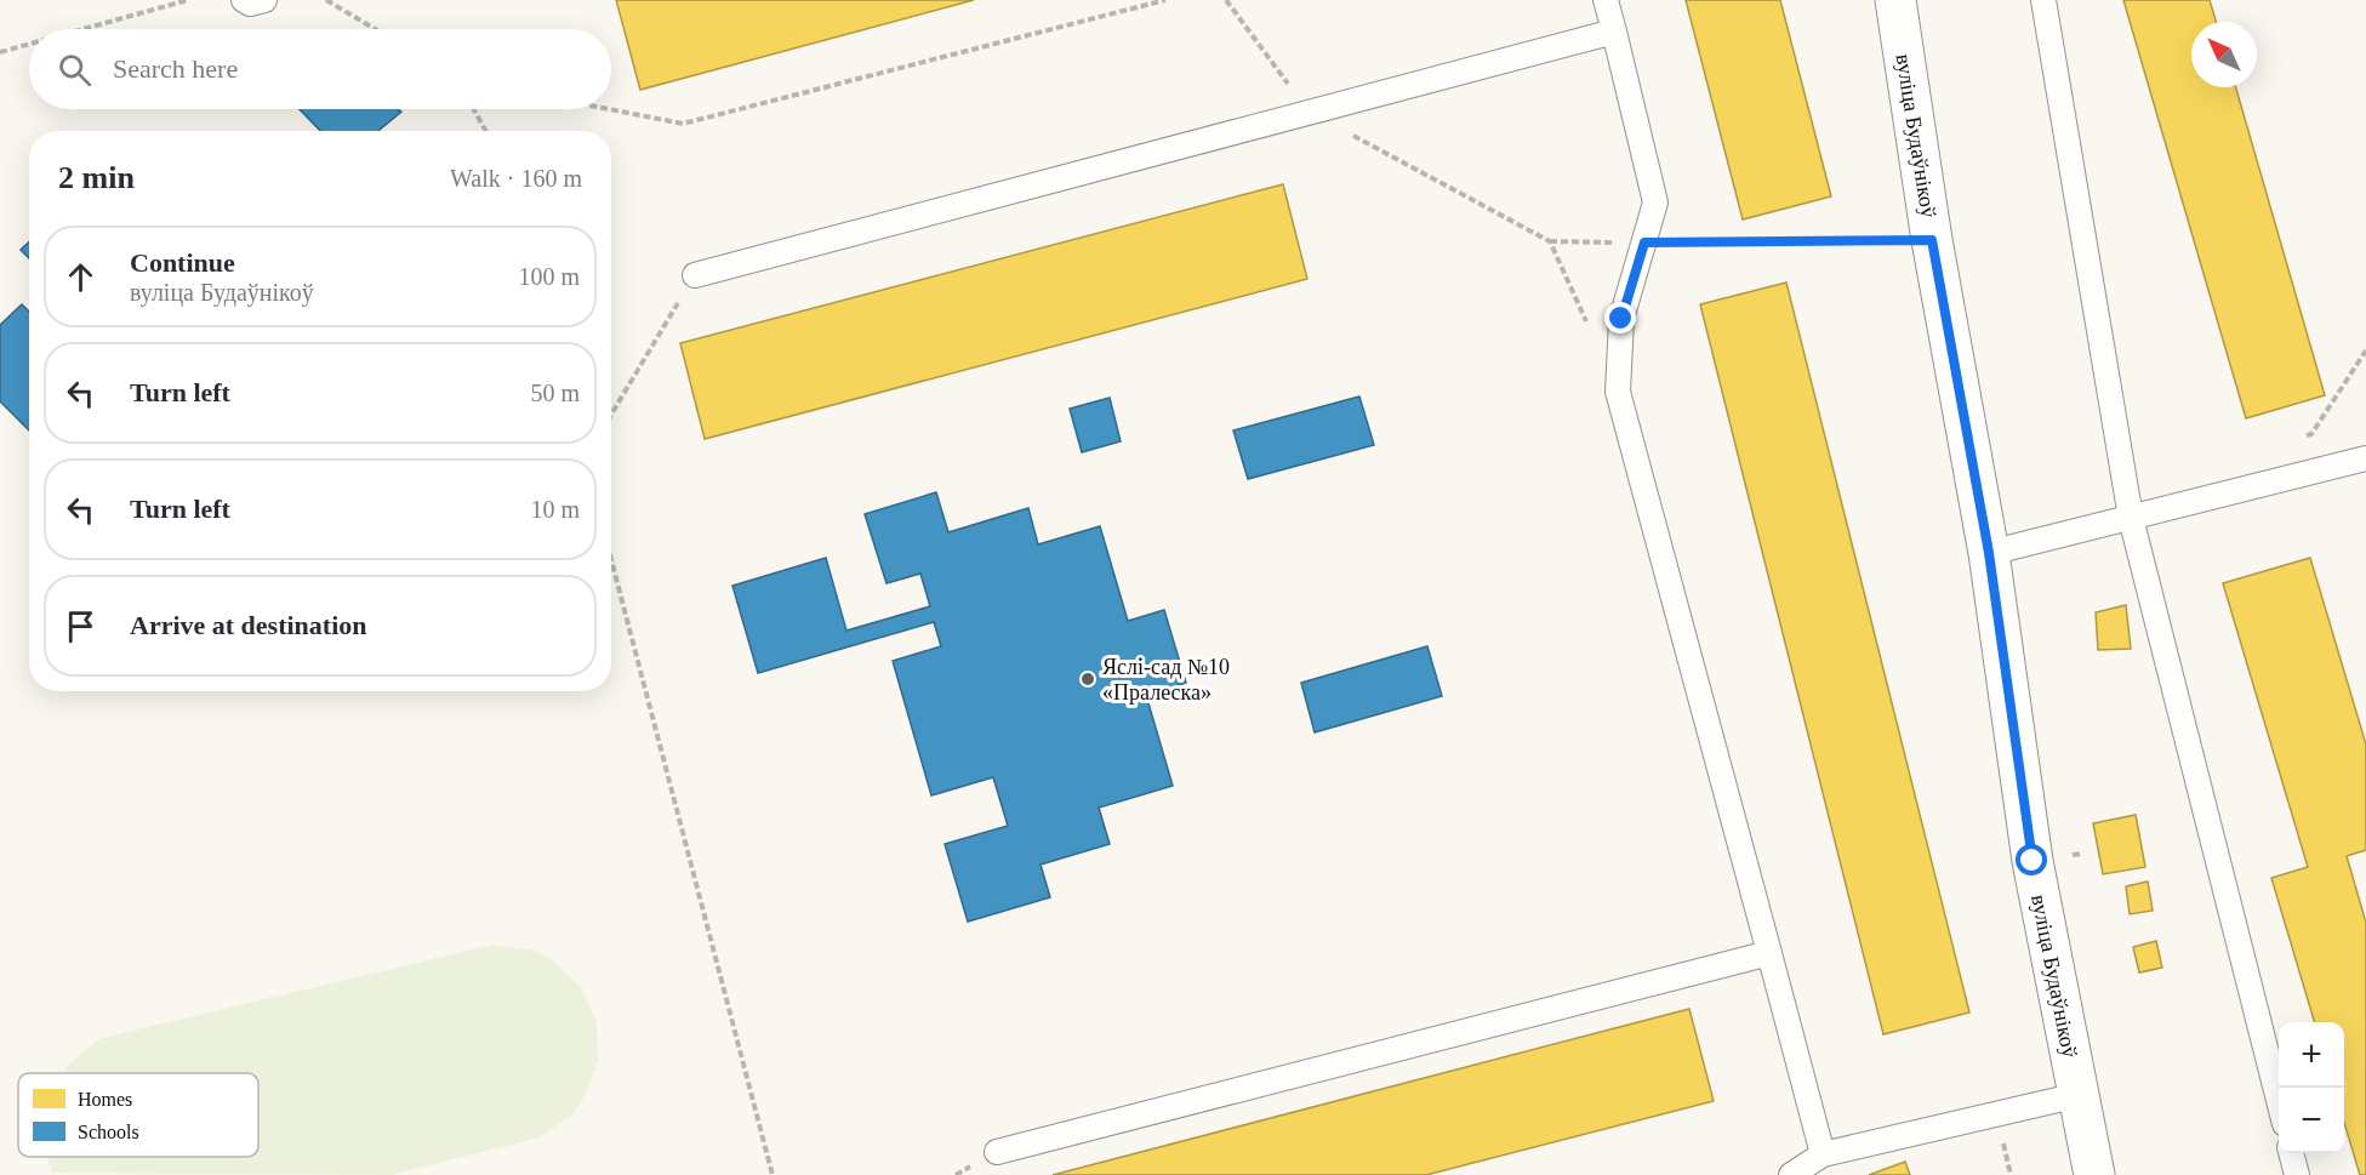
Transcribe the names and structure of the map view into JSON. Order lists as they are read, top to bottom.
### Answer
{
  "streets": {
    "street": ["вуліца Будаўнікоў"]
  },
  "places": ["Яслі-сад №10 «Пралеска»"],
  "legend": ["Homes", "Schools"],
  "north": "top left",
  "page": {
    "search": "Search here",
    "heading": ["2 min", "Walk · 160 m"],
    "list": [
      ["Continue", "вуліца Будаўнікоў", "100 m"],
      ["Turn left", "50 m"],
      ["Turn left", "10 m"],
      "Arrive at destination"
    ],
    "map_buttons": ["+", "−"]
  }
}
